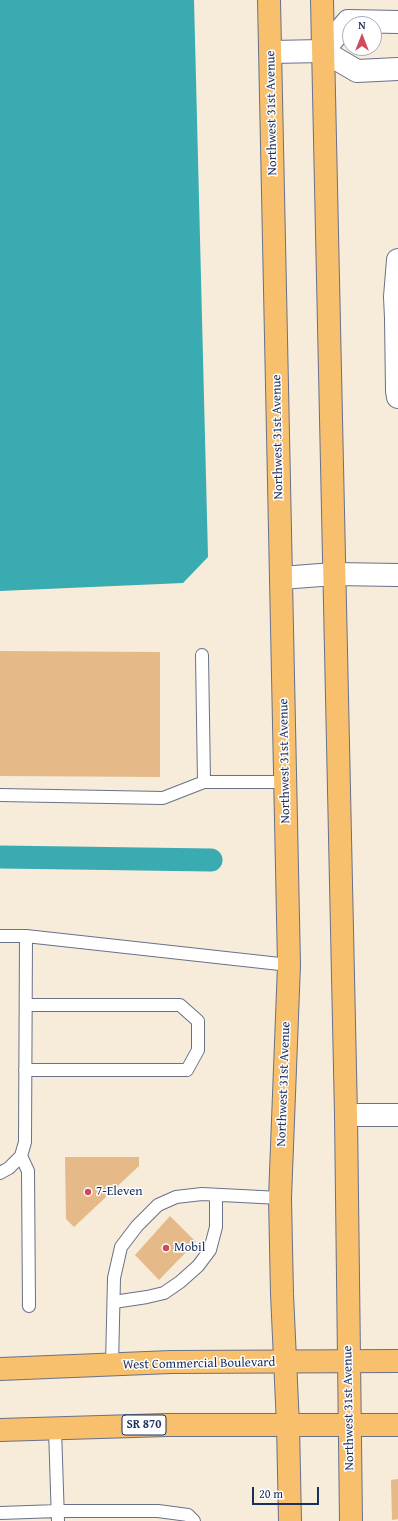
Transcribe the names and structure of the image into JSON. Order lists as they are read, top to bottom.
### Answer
{
  "streets": {
    "main road": ["Northwest 31st Avenue", "West Commercial Boulevard", "SR 870"]
  },
  "crossings": [
    ["Northwest 31st Avenue", "West Commercial Boulevard"],
    ["Northwest 31st Avenue", "SR 870"]
  ],
  "places": ["7-Eleven", "Mobil"],
  "scale_bar": "20 m",
  "north": "top"
}
